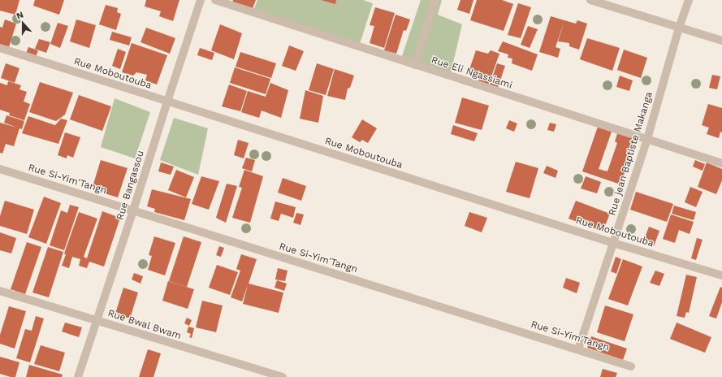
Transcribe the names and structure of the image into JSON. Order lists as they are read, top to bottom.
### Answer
{
  "streets": {
    "street": [
      "Rue Eli Ngassiami",
      "Rue Moboutouba",
      "Rue jean Baptiste Makanga",
      "Rue Si-Yim'Tangn",
      "Rue Bangassou",
      "Rue Bwal Bwam"
    ]
  },
  "crossings": [
    ["Rue Eli Ngassiami", "Rue jean Baptiste Makanga"],
    ["Rue Moboutouba", "Rue jean Baptiste Makanga"],
    ["Rue Moboutouba", "Rue Bangassou"],
    ["Rue jean Baptiste Makanga", "Rue Si-Yim'Tangn"],
    ["Rue Si-Yim'Tangn", "Rue Bangassou"],
    ["Rue Bangassou", "Rue Bwal Bwam"]
  ],
  "north": "top"
}
